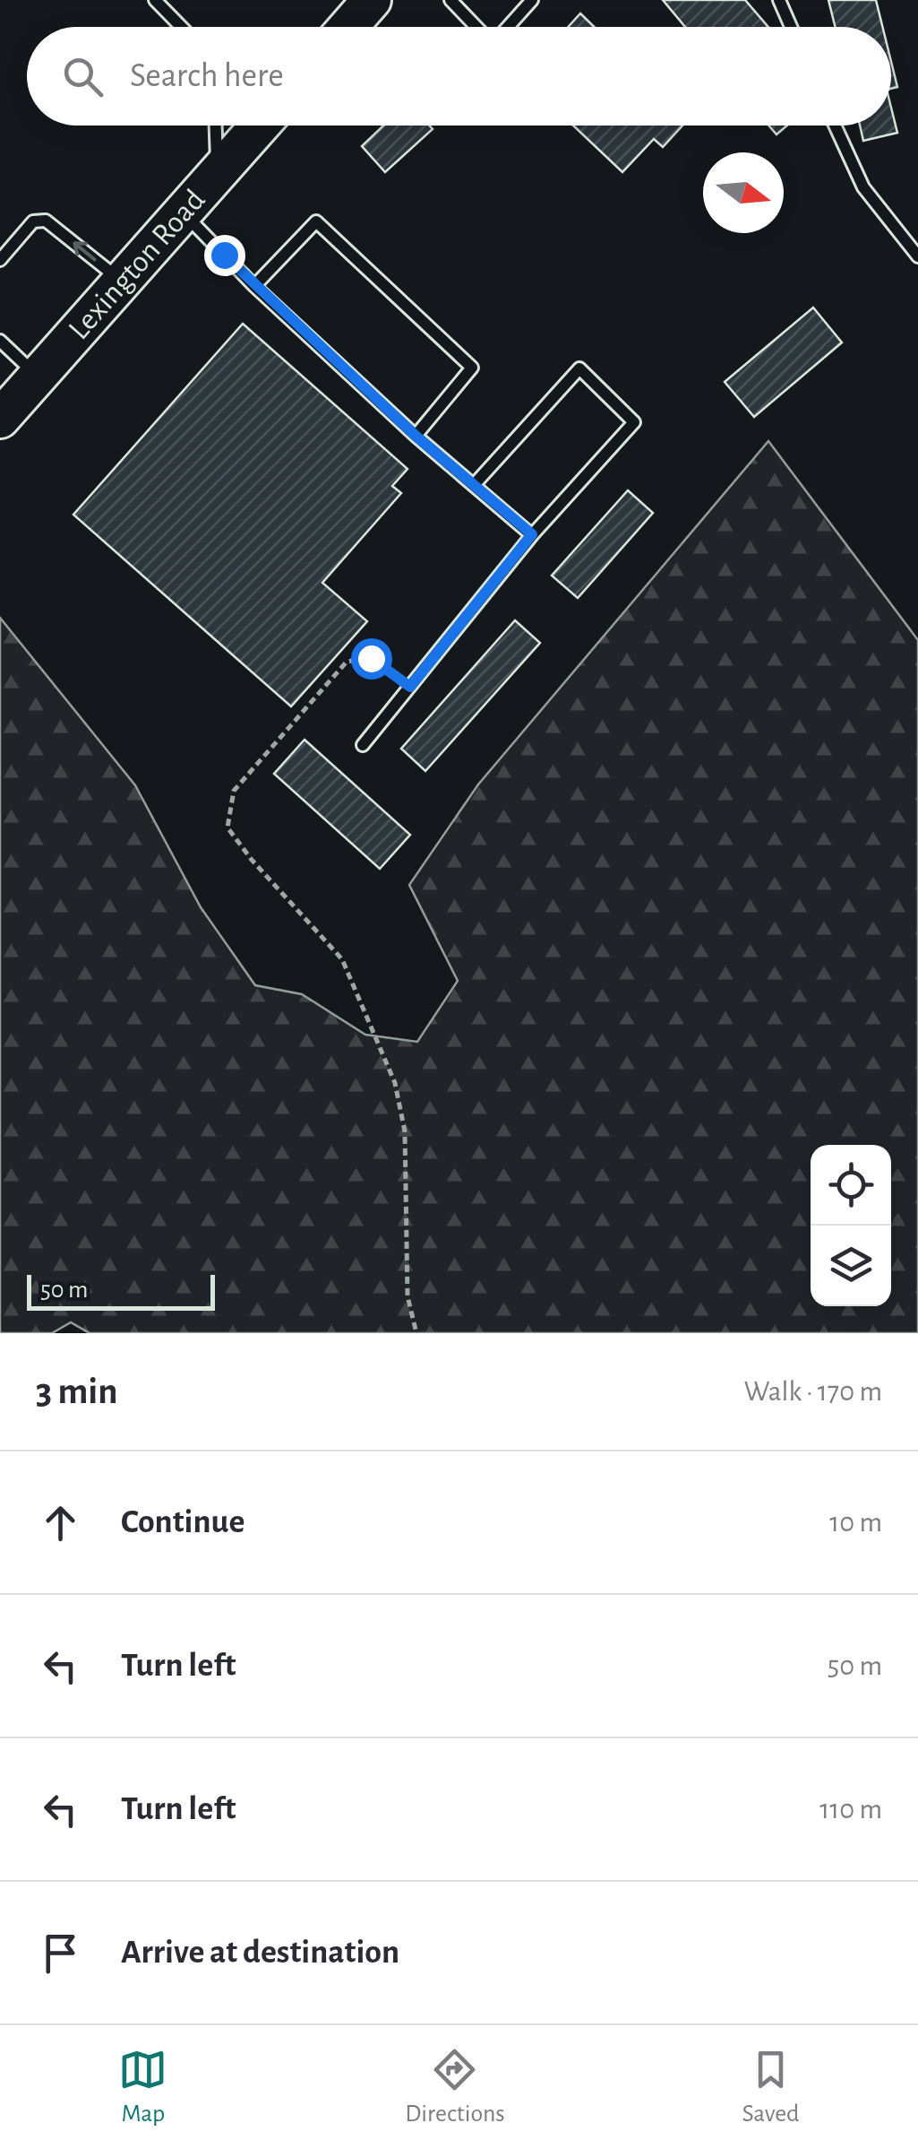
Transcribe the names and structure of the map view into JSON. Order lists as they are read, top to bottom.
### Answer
{
  "streets": {
    "highway": ["Lexington Road"]
  },
  "scale_bar": "50 m",
  "north": "right",
  "page": {
    "search": "Search here",
    "scale": "50 m",
    "heading": ["3 min", "Walk · 170 m"],
    "list": [
      ["Continue", "10 m"],
      ["Turn left", "50 m"],
      ["Turn left", "110 m"],
      "Arrive at destination"
    ],
    "nav": ["Map", "Directions", "Saved"]
  }
}
